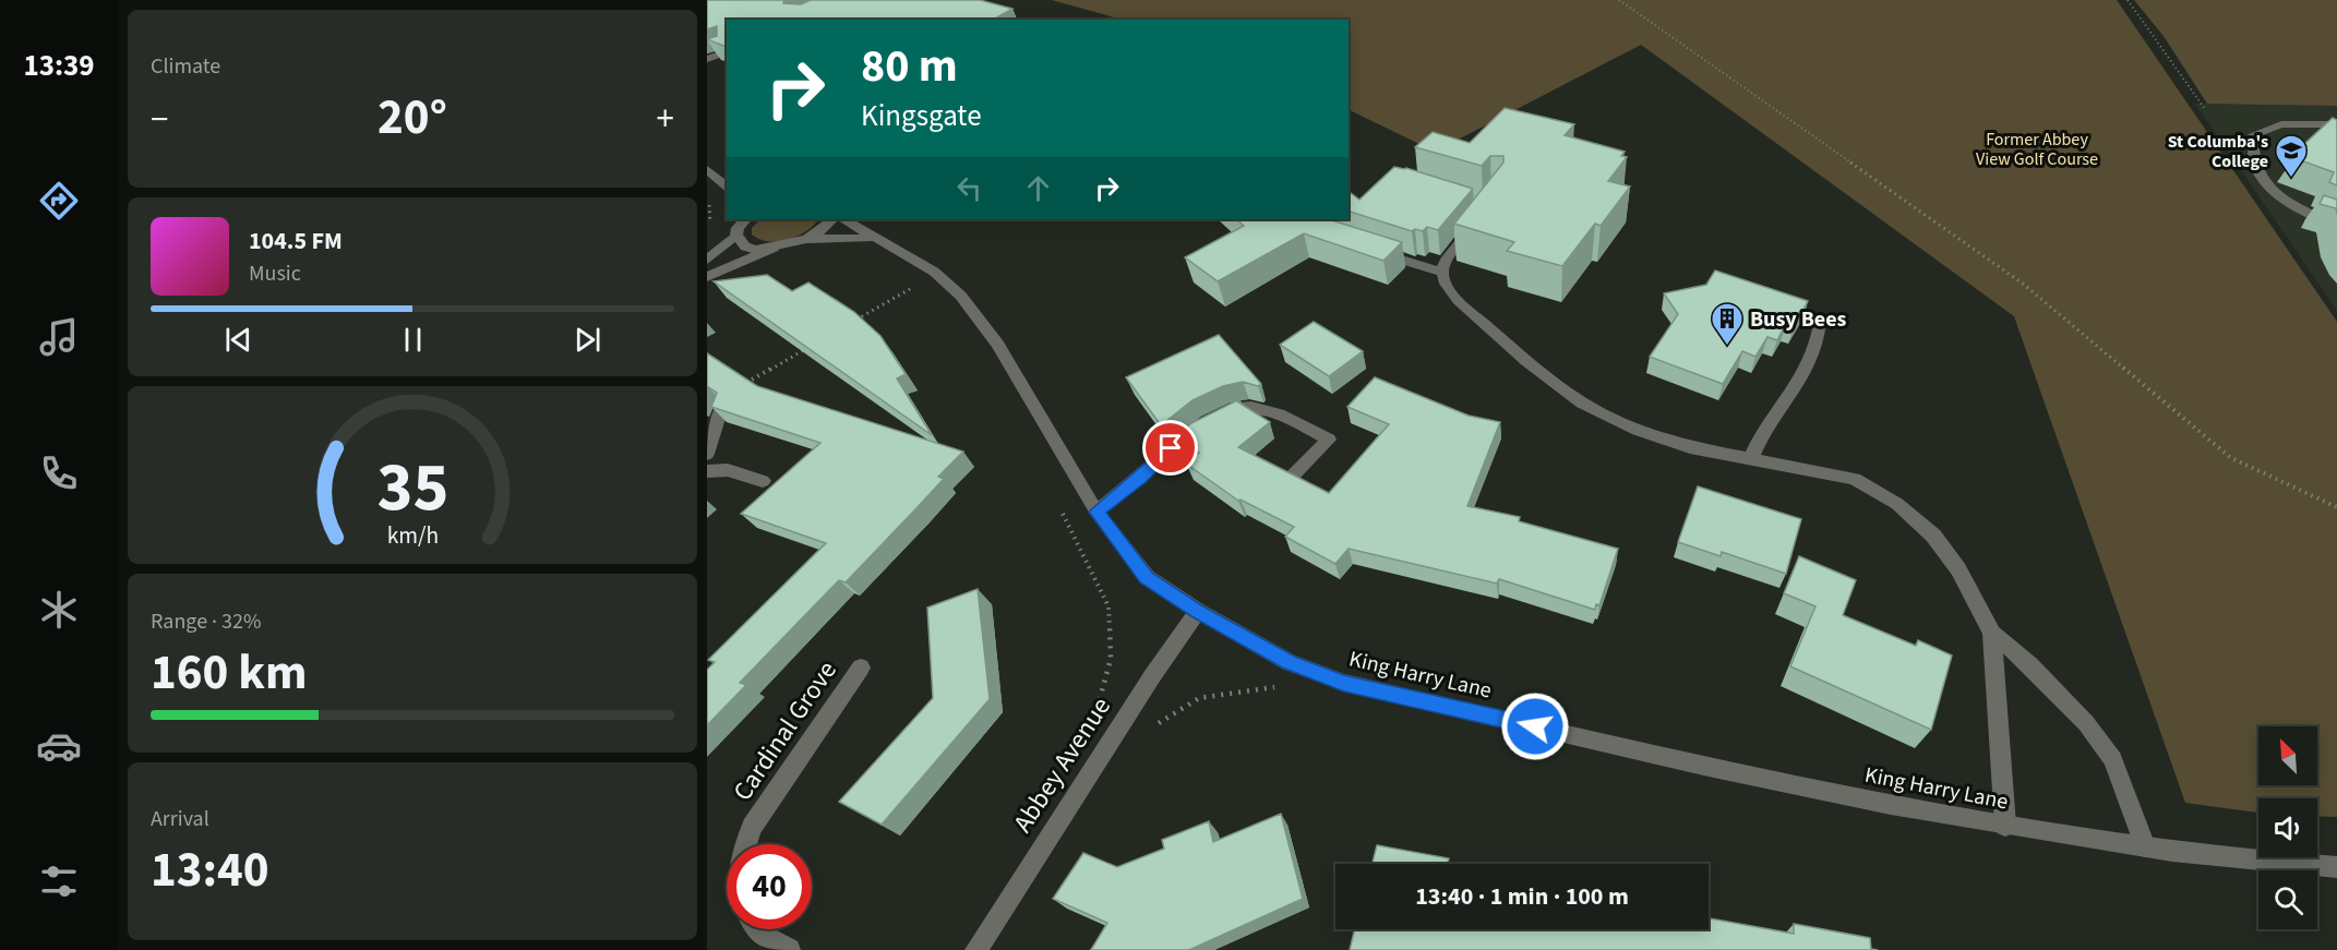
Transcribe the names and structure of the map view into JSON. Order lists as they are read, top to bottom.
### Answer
{
  "streets": {
    "street": ["King Harry Lane", "Cardinal Grove", "Abbey Avenue"]
  },
  "crossings": [
    ["King Harry Lane", "Abbey Avenue"]
  ],
  "parks": ["Former Abbey View Golf Course"],
  "places": {
    "school or university": ["St Columba's College"],
    "building": ["Busy Bees"]
  },
  "north": "top left",
  "page": {
    "tabs": "13:39",
    "tile": [
      "Climate",
      ["Range · 32%", "160 km"],
      ["Arrival", "13:40"]
    ],
    "turn": ["80 m", "Kingsgate"],
    "heat": ["−", "20°", "+"],
    "song": ["104.5 FM", "Music"],
    "limit": "40",
    "trip": "13:40 · 1 min · 100 m",
    "gauge": ["35", "km/h"]
  }
}
